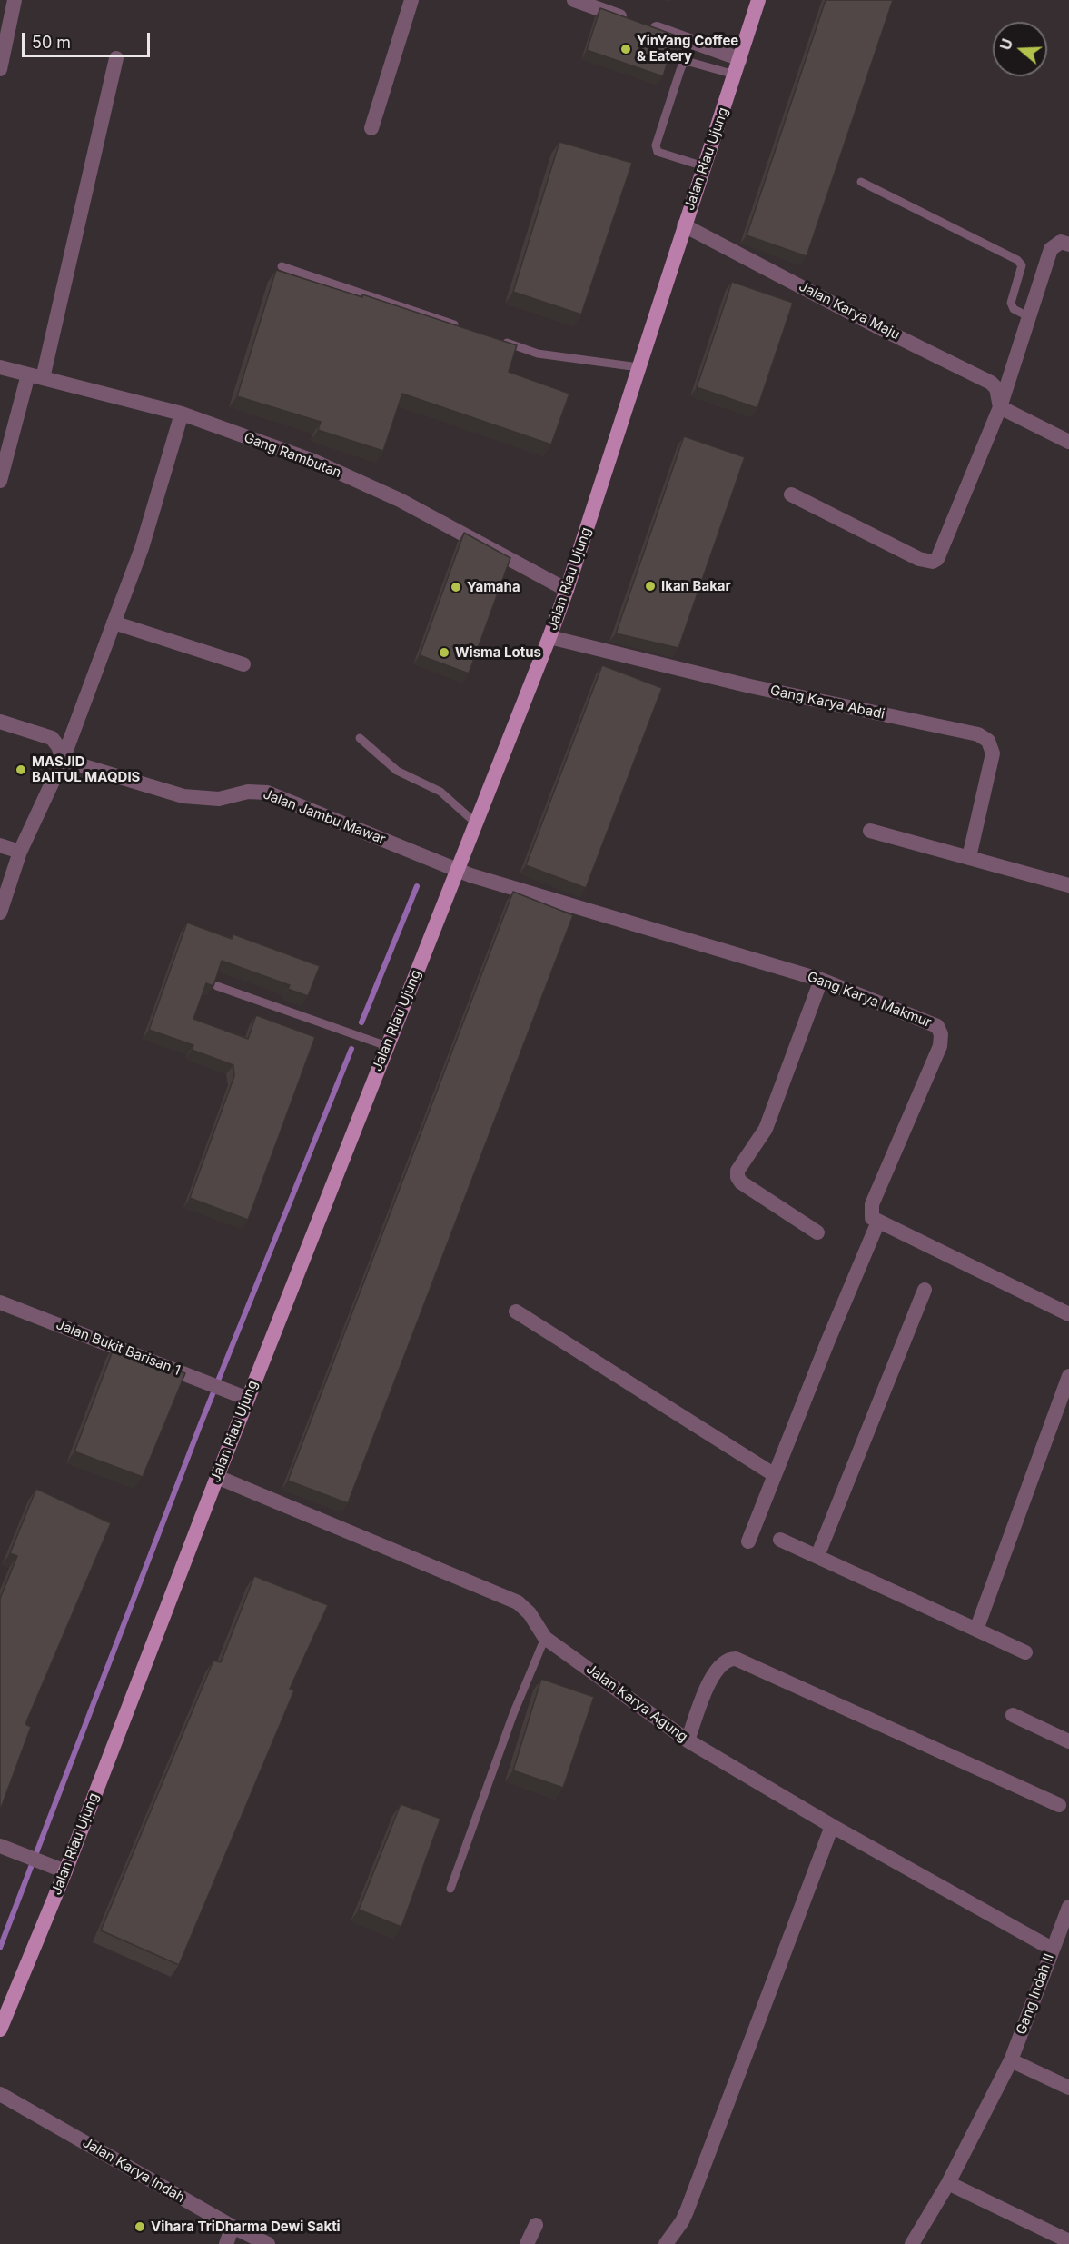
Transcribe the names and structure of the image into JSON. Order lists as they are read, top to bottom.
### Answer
{
  "streets": {
    "main road": ["Jalan Riau Ujung"],
    "street": [
      "Jalan Karya Maju",
      "Gang Rambutan",
      "Gang Karya Abadi",
      "Jalan Jambu Mawar",
      "Gang Karya Makmur",
      "Jalan Bukit Barisan 1",
      "Jalan Karya Agung",
      "Gang Indah II",
      "Jalan Karya Indah"
    ]
  },
  "crossings": [
    ["Jalan Riau Ujung", "Jalan Karya Maju"],
    ["Jalan Riau Ujung", "Gang Rambutan"],
    ["Jalan Riau Ujung", "Gang Karya Abadi"],
    ["Jalan Riau Ujung", "Jalan Jambu Mawar"],
    ["Jalan Riau Ujung", "Gang Karya Makmur"],
    ["Jalan Riau Ujung", "Jalan Bukit Barisan 1"],
    ["Jalan Riau Ujung", "Jalan Karya Agung"],
    ["Jalan Jambu Mawar", "Gang Karya Makmur"],
    ["Jalan Karya Agung", "Gang Indah II"]
  ],
  "places": [
    "YinYang Coffee & Eatery",
    "Ikan Bakar",
    "Yamaha",
    "Wisma Lotus",
    "MASJID BAITUL MAQDIS",
    "Vihara TriDharma Dewi Sakti"
  ],
  "scale_bar": "50 m",
  "north": "left"
}
